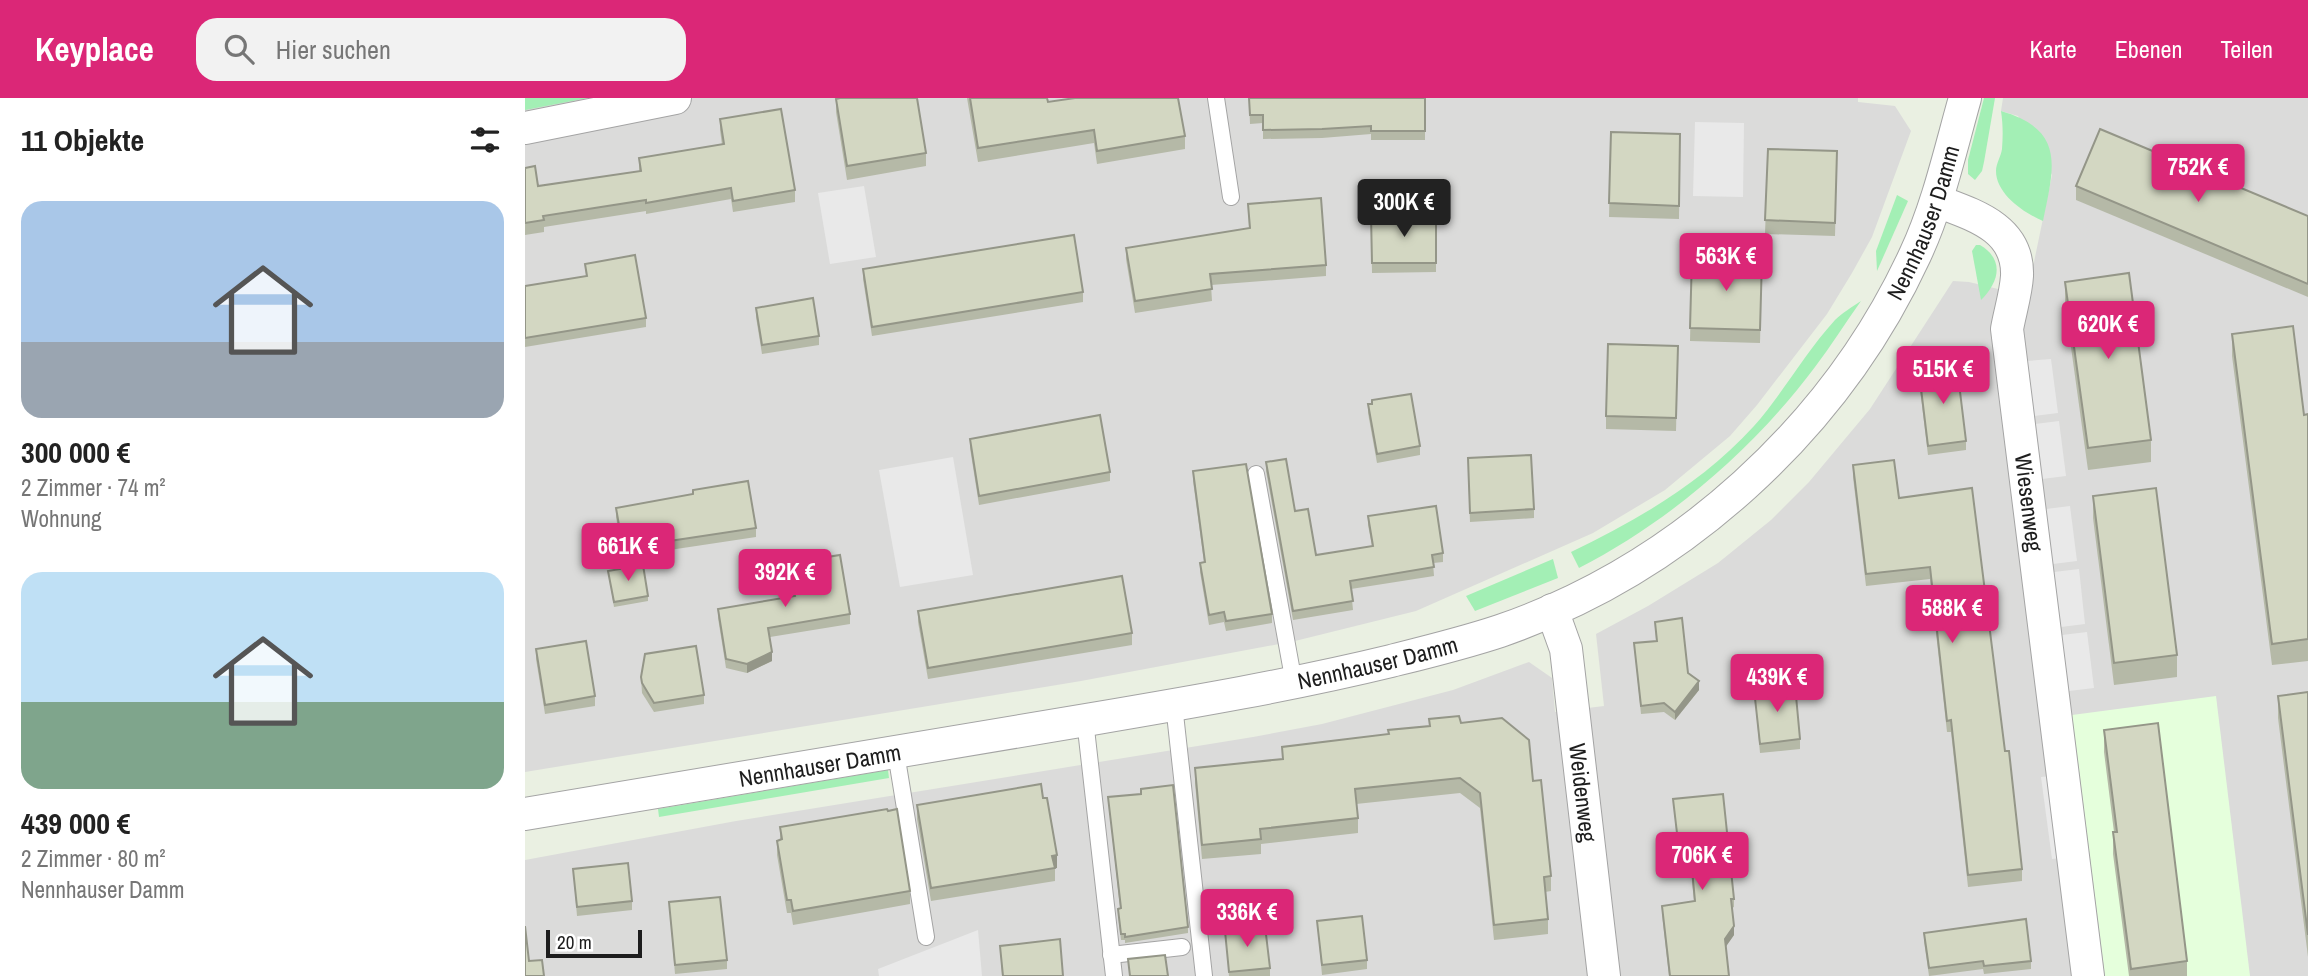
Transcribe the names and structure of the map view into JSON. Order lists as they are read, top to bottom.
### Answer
{
  "streets": {
    "street": ["Nennhauser Damm", "Wiesenweg", "Weidenweg"]
  },
  "crossings": [
    ["Nennhauser Damm", "Wiesenweg"],
    ["Nennhauser Damm", "Weidenweg"]
  ],
  "scale_bar": "20 m",
  "page": {
    "header": "Keyplace",
    "search": "Hier suchen",
    "nav": ["Karte", "Ebenen", "Teilen"],
    "heading": "11 Objekte",
    "price": [
      "752K €",
      "300K €",
      "563K €",
      "620K €",
      "515K €",
      "661K €",
      "392K €",
      "588K €",
      "439K €",
      "706K €",
      "336K €"
    ],
    "list": [
      {
        "name": "300 000 €",
        "note": "2 Zimmer · 74 m² · Wohnung"
      },
      {
        "name": "439 000 €",
        "note": "2 Zimmer · 80 m² · Nennhauser Damm"
      }
    ],
    "scale": "20 m"
  }
}
